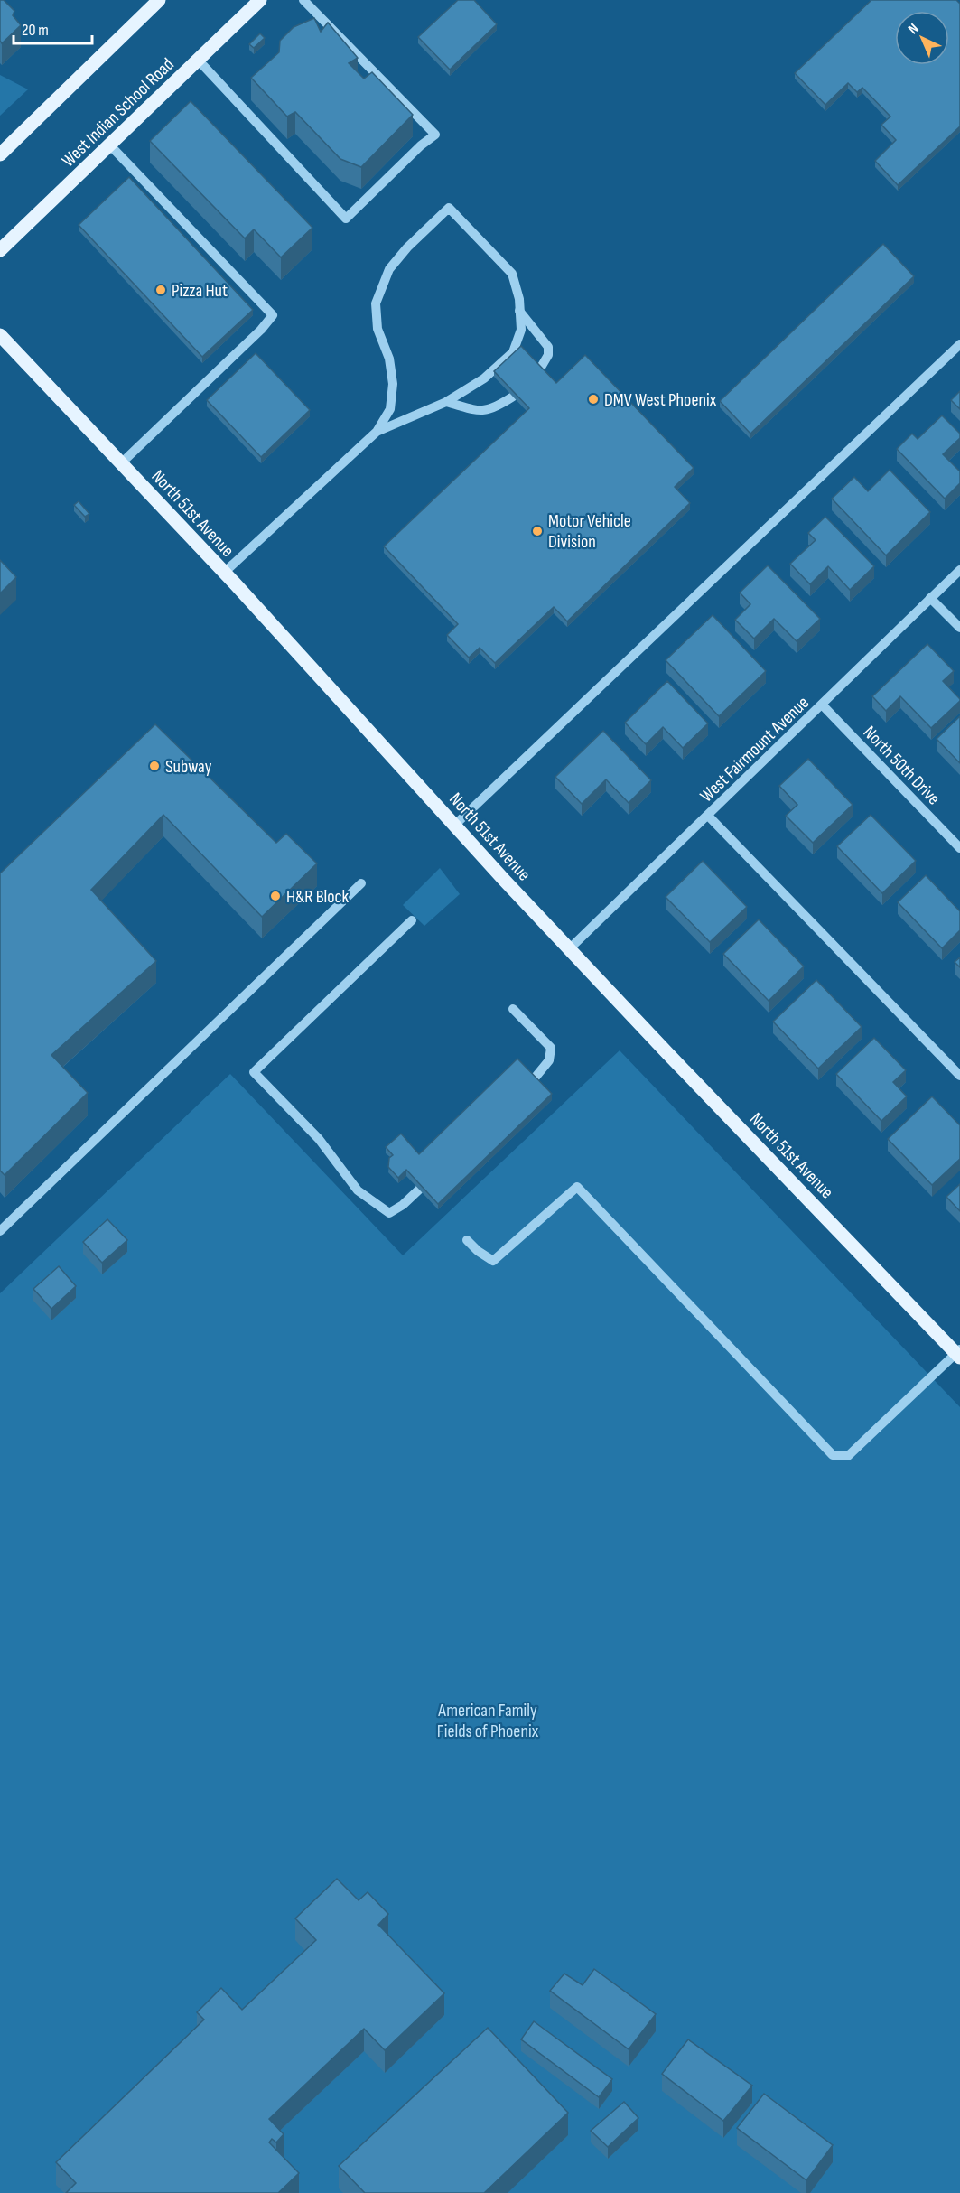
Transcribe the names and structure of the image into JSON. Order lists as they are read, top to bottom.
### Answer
{
  "streets": {
    "main road": ["West Indian School Road", "North 51st Avenue"],
    "street": ["West Fairmount Avenue", "North 50th Drive"]
  },
  "crossings": [
    ["North 51st Avenue", "West Fairmount Avenue"],
    ["West Fairmount Avenue", "North 50th Drive"]
  ],
  "parks": ["American Family Fields of Phoenix"],
  "places": [
    "Pizza Hut",
    "DMV West Phoenix",
    "Motor Vehicle Division",
    "Subway",
    "H&R Block"
  ],
  "scale_bar": "20 m",
  "north": "top left"
}
